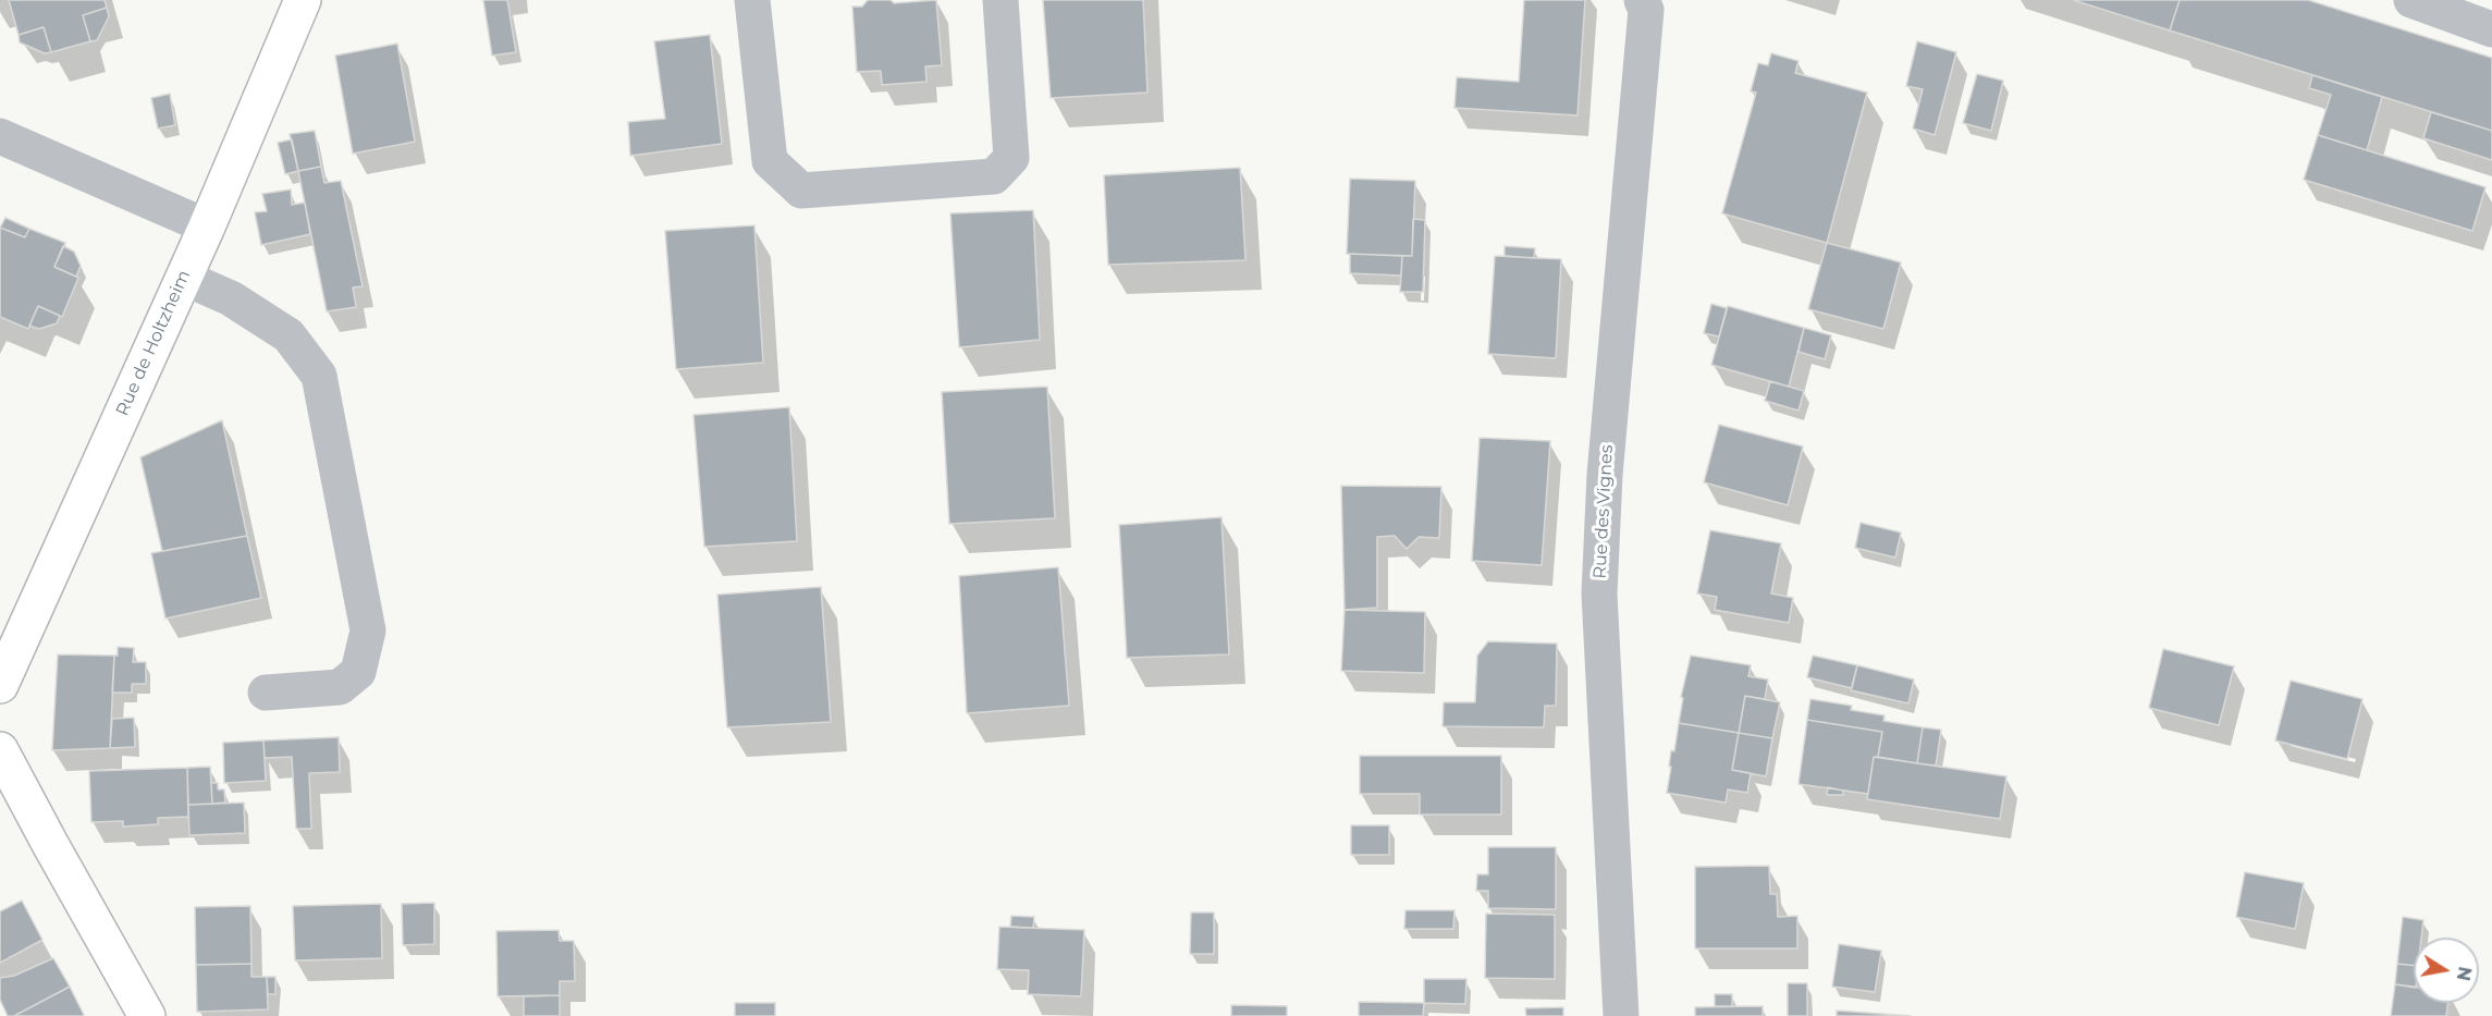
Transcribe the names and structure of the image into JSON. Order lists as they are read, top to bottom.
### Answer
{
  "streets": {
    "main road": ["Rue de Holtzheim"],
    "street": ["Rue des Vignes"]
  },
  "north": "right"
}
